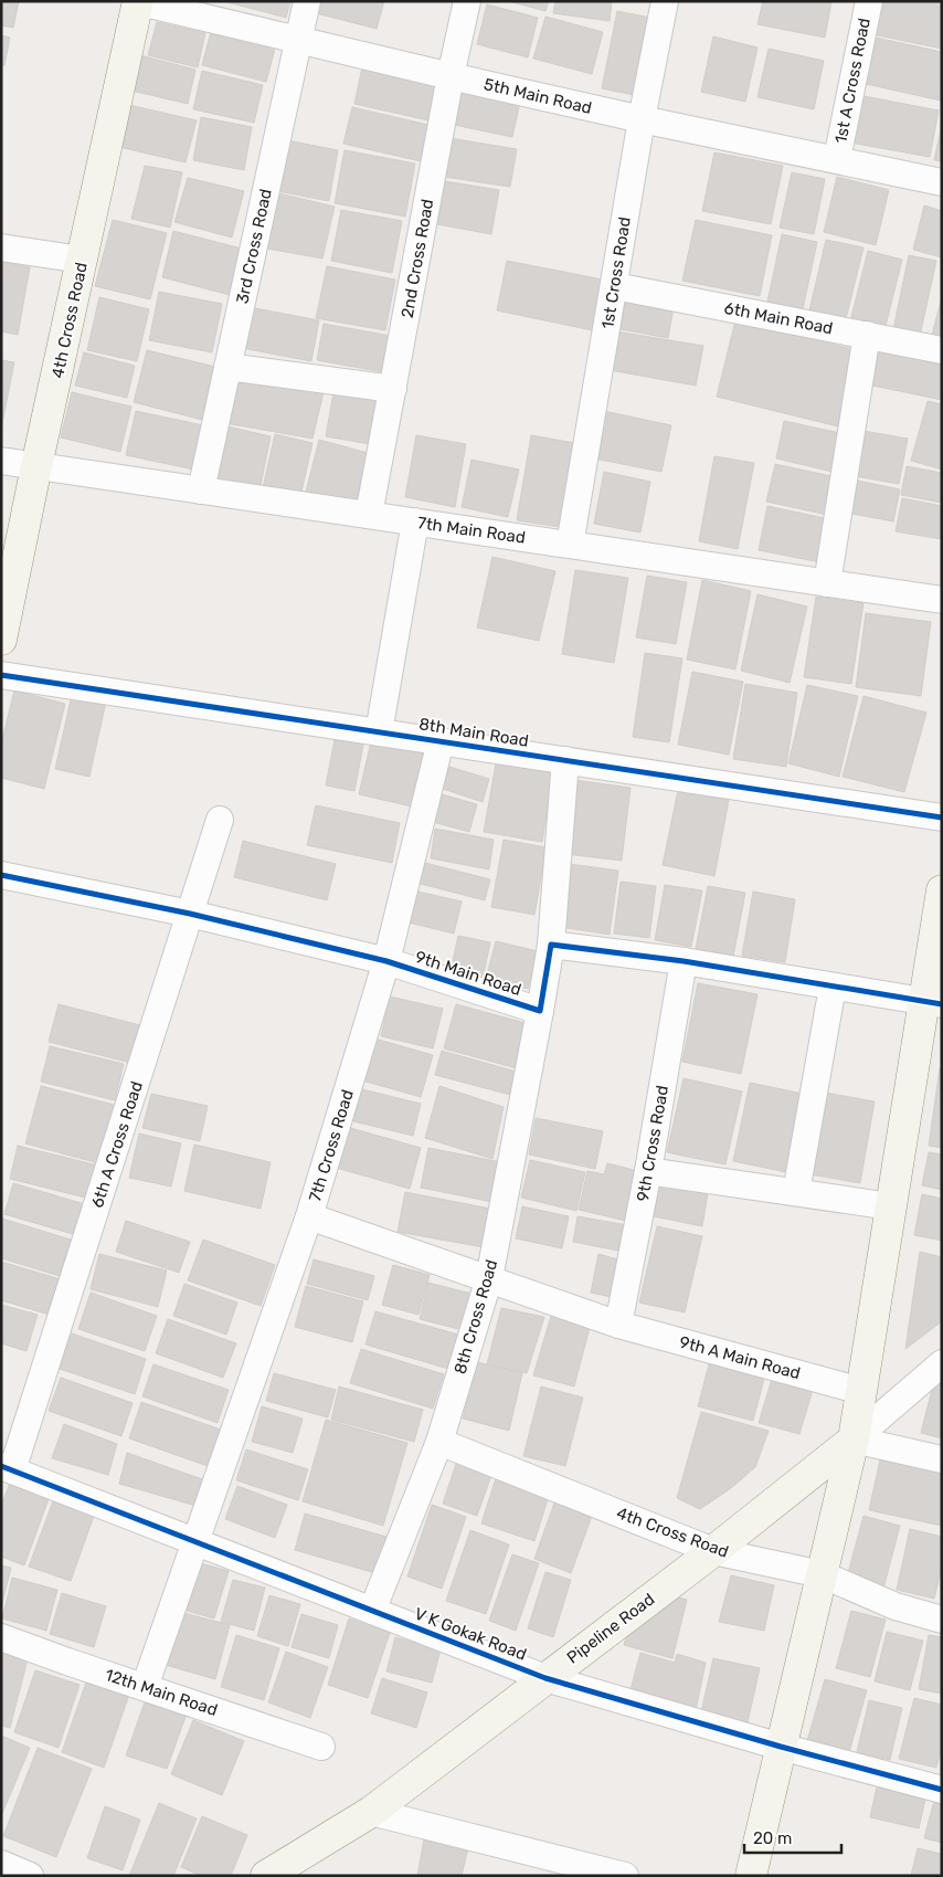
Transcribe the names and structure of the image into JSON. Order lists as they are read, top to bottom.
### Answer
{
  "streets": {
    "main road": ["4th Cross Road", "Pipeline Road"],
    "street": [
      "1st A Cross Road",
      "5th Main Road",
      "3rd Cross Road",
      "2nd Cross Road",
      "1st Cross Road",
      "6th Main Road",
      "7th Main Road",
      "8th Main Road",
      "9th Main Road",
      "9th Cross Road",
      "6th A Cross Road",
      "7th Cross Road",
      "8th Cross Road",
      "9th A Main Road",
      "V K Gokak Road",
      "12th Main Road"
    ]
  },
  "crossings": [
    ["1st A Cross Road", "5th Main Road"],
    ["5th Main Road", "3rd Cross Road"],
    ["5th Main Road", "2nd Cross Road"],
    ["5th Main Road", "1st Cross Road"],
    ["5th Main Road", "4th Cross Road"],
    ["3rd Cross Road", "7th Main Road"],
    ["2nd Cross Road", "7th Main Road"],
    ["1st Cross Road", "6th Main Road"],
    ["1st Cross Road", "7th Main Road"],
    ["4th Cross Road", "7th Main Road"],
    ["4th Cross Road", "8th Cross Road"],
    ["4th Cross Road", "Pipeline Road"],
    ["8th Main Road", "9th Main Road"],
    ["8th Main Road", "7th Cross Road"],
    ["9th Main Road", "6th A Cross Road"],
    ["9th Main Road", "7th Cross Road"],
    ["9th Main Road", "8th Cross Road"],
    ["9th Cross Road", "9th A Main Road"],
    ["6th A Cross Road", "V K Gokak Road"],
    ["7th Cross Road", "9th A Main Road"],
    ["7th Cross Road", "V K Gokak Road"],
    ["7th Cross Road", "12th Main Road"],
    ["8th Cross Road", "9th A Main Road"],
    ["8th Cross Road", "V K Gokak Road"],
    ["Pipeline Road", "V K Gokak Road"]
  ],
  "scale_bar": "20 m"
}
